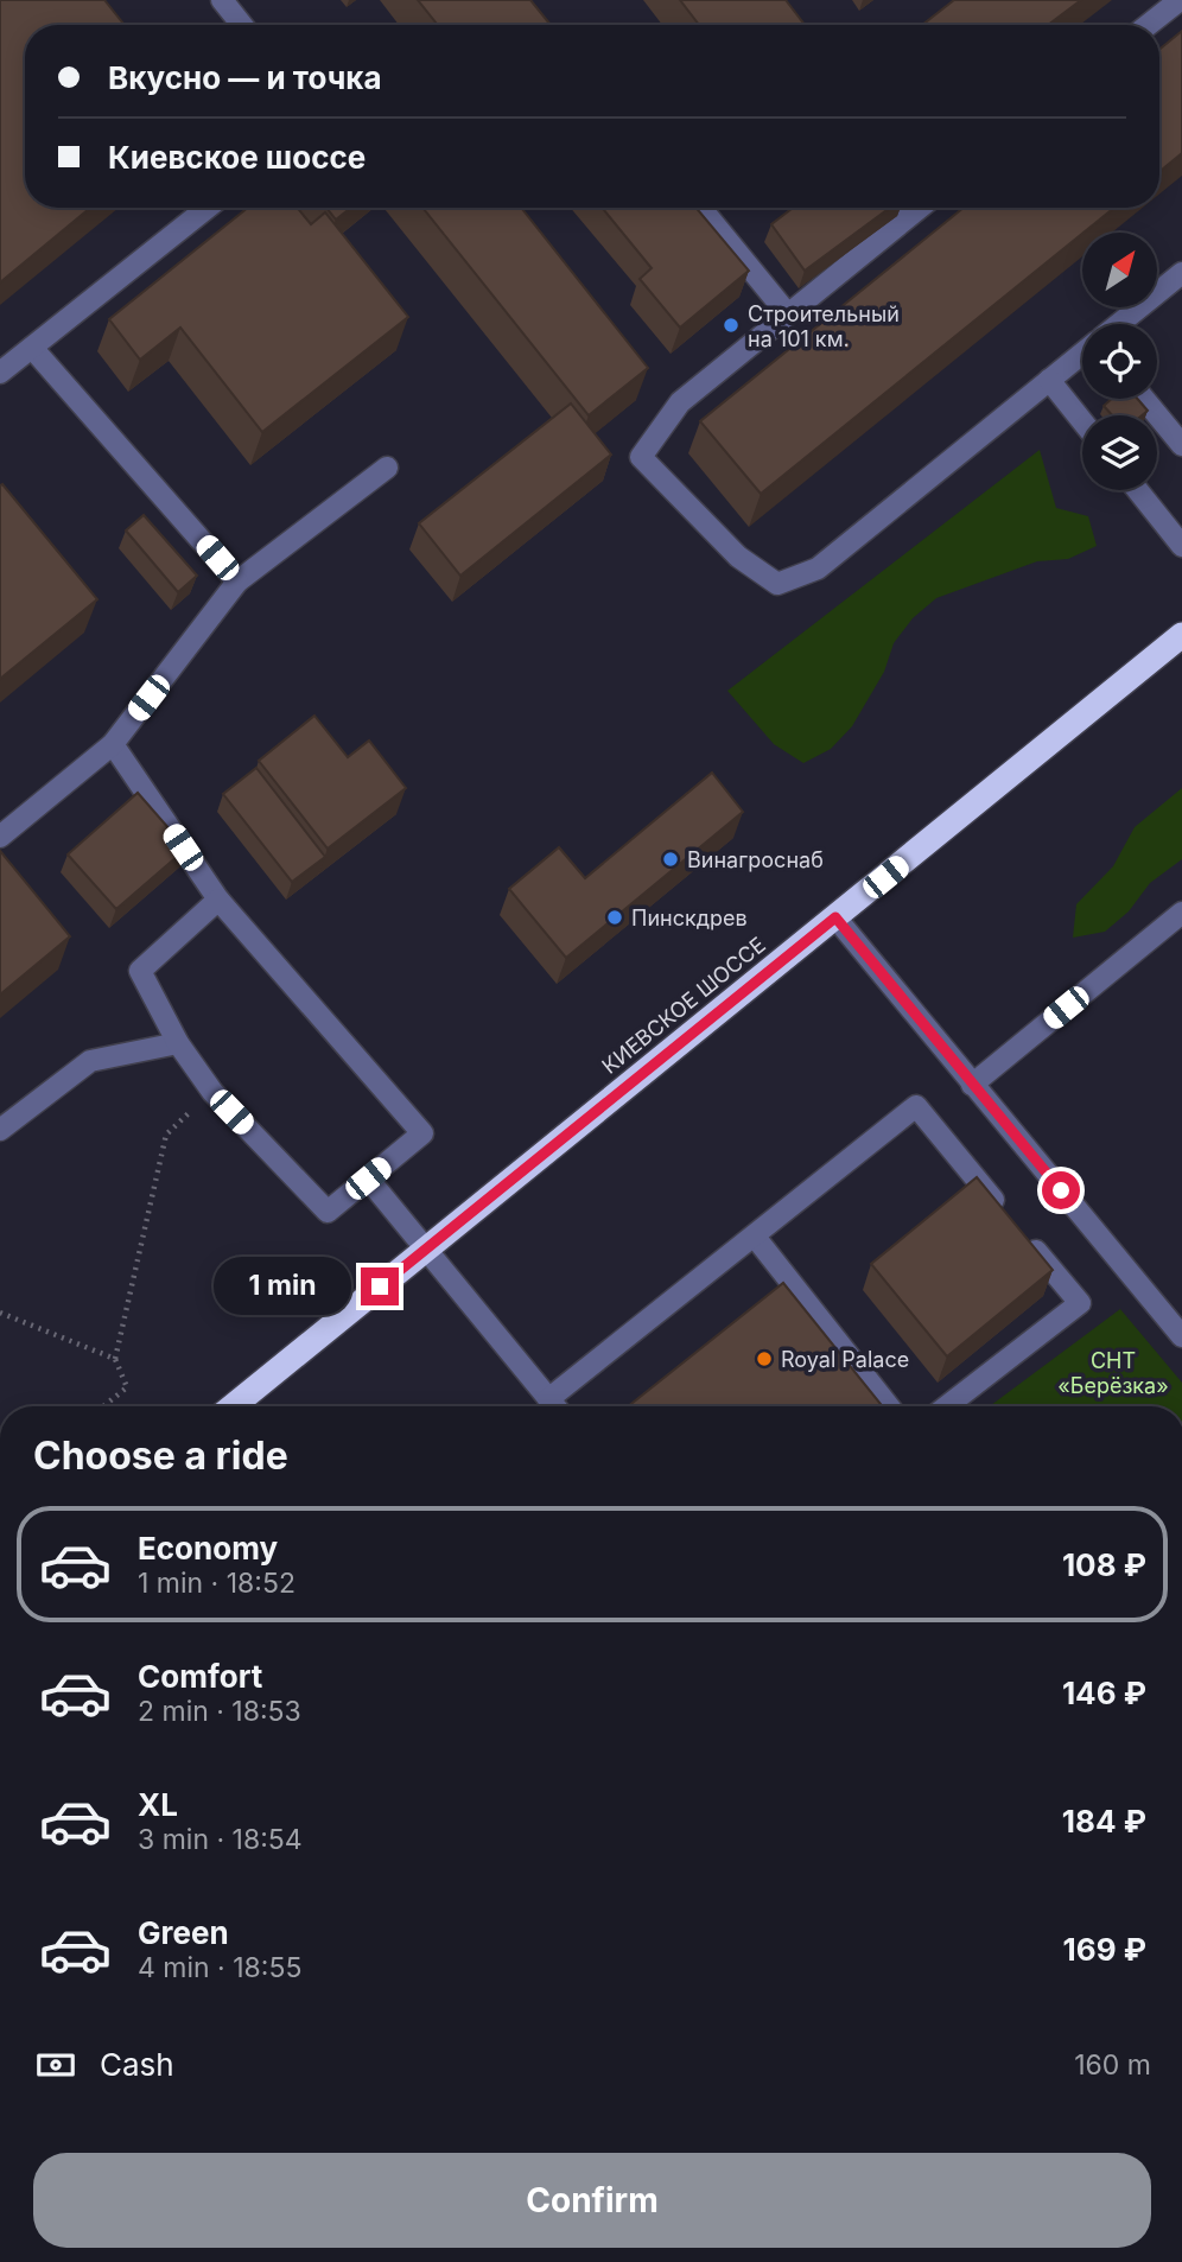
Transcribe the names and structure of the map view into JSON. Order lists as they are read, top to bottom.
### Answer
{
  "streets": {
    "highway": ["КИЕВСКОЕ ШОССЕ"]
  },
  "parks": ["СНТ «Берёзка»"],
  "places": [
    "Строительный на 101 км.",
    "Винагроснаб",
    "Пинскдрев",
    "Royal Palace"
  ],
  "north": "top right",
  "page": {
    "banner": ["Вкусно — и точка", "Киевское шоссе"],
    "bubble": "1 min",
    "heading": "Choose a ride",
    "list": [
      {
        "name": "Economy",
        "note": "1 min · 18:52",
        "value": "108 ₽"
      },
      {
        "name": "Comfort",
        "note": "2 min · 18:53",
        "value": "146 ₽"
      },
      {
        "name": "XL",
        "note": "3 min · 18:54",
        "value": "184 ₽"
      },
      {
        "name": "Green",
        "note": "4 min · 18:55",
        "value": "169 ₽"
      }
    ],
    "pay": ["Cash", "160 m"],
    "buttons": "Confirm"
  }
}
